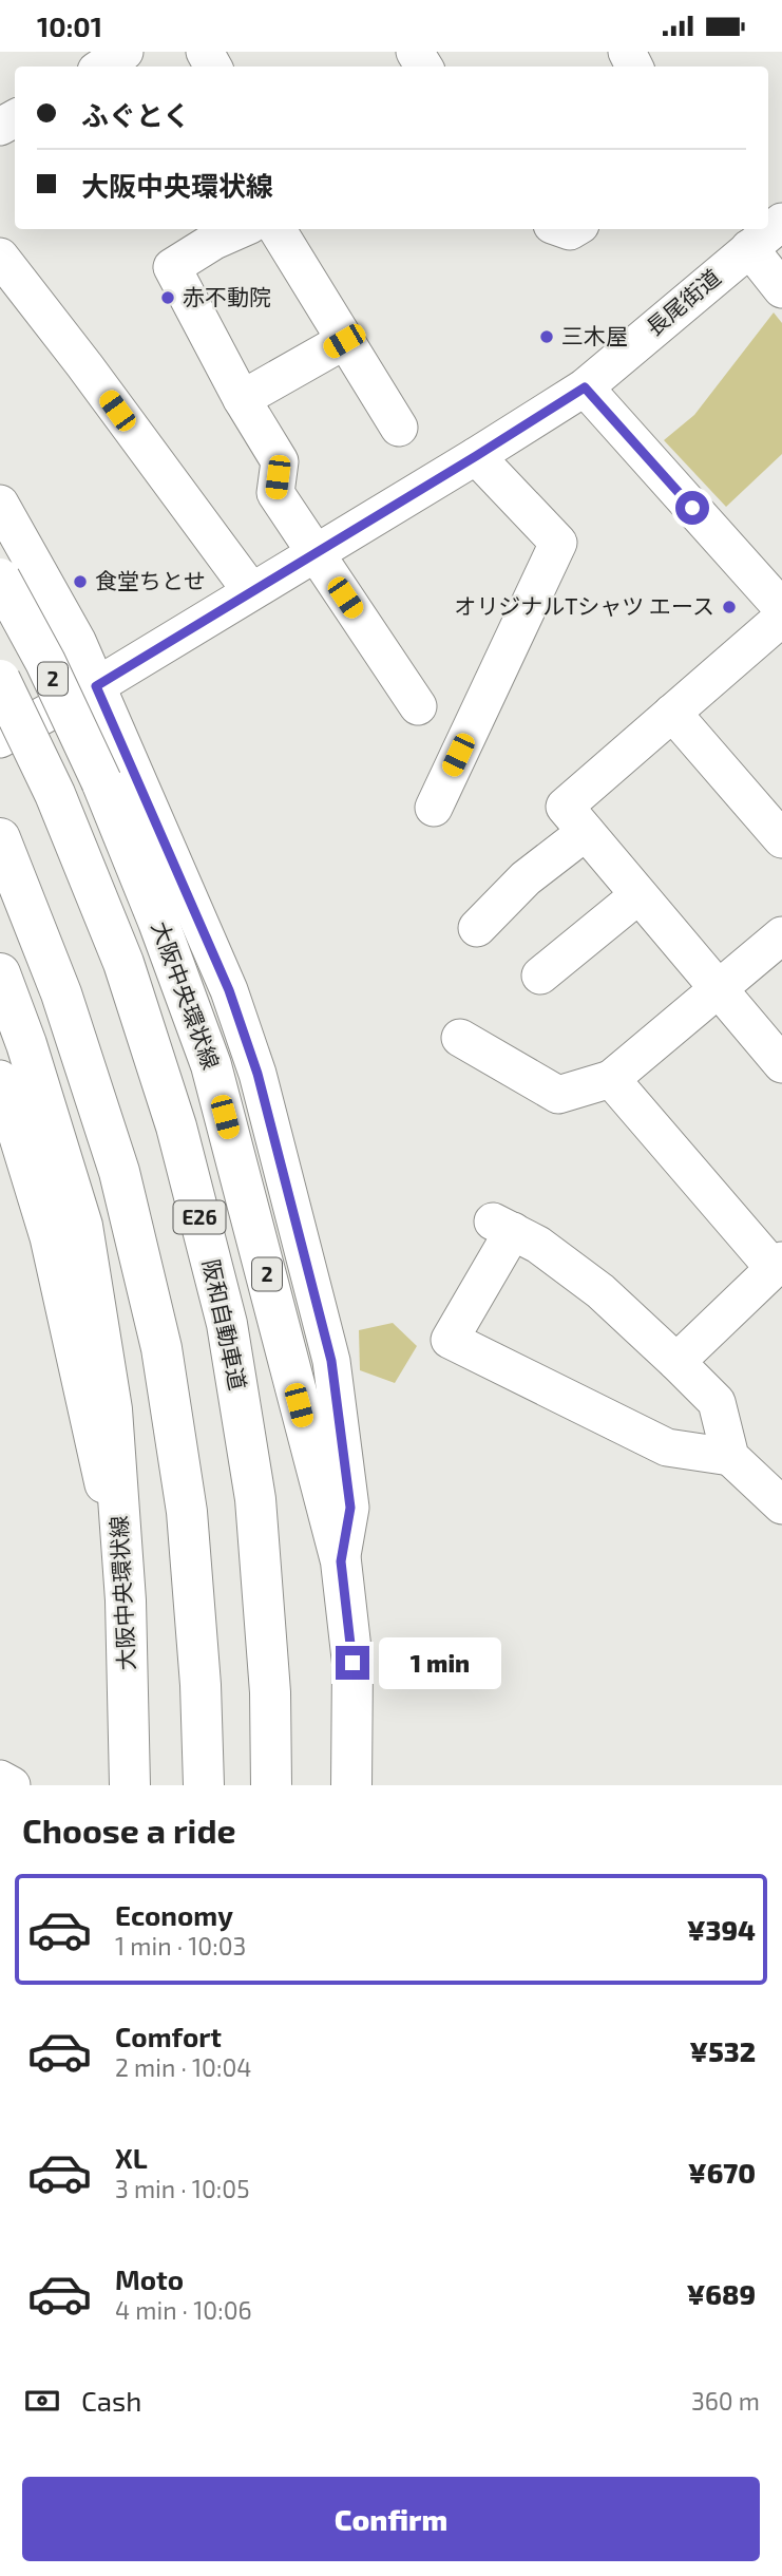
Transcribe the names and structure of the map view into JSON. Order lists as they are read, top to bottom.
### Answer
{
  "streets": {
    "main road": [
      "2",
      "大阪中央環状線",
      "E26",
      "阪和自動車道"
    ],
    "street": ["長尾街道"]
  },
  "places": [
    "赤不動院",
    "三木屋",
    "食堂ちとせ",
    "オリジナルTシャツ エース"
  ],
  "page": {
    "status": "10:01",
    "banner": ["ふぐとく", "大阪中央環状線"],
    "bubble": "1 min",
    "heading": "Choose a ride",
    "list": [
      {
        "name": "Economy",
        "note": "1 min · 10:03",
        "value": "¥394"
      },
      {
        "name": "Comfort",
        "note": "2 min · 10:04",
        "value": "¥532"
      },
      {
        "name": "XL",
        "note": "3 min · 10:05",
        "value": "¥670"
      },
      {
        "name": "Moto",
        "note": "4 min · 10:06",
        "value": "¥689"
      }
    ],
    "pay": ["Cash", "360 m"],
    "buttons": "Confirm"
  }
}
